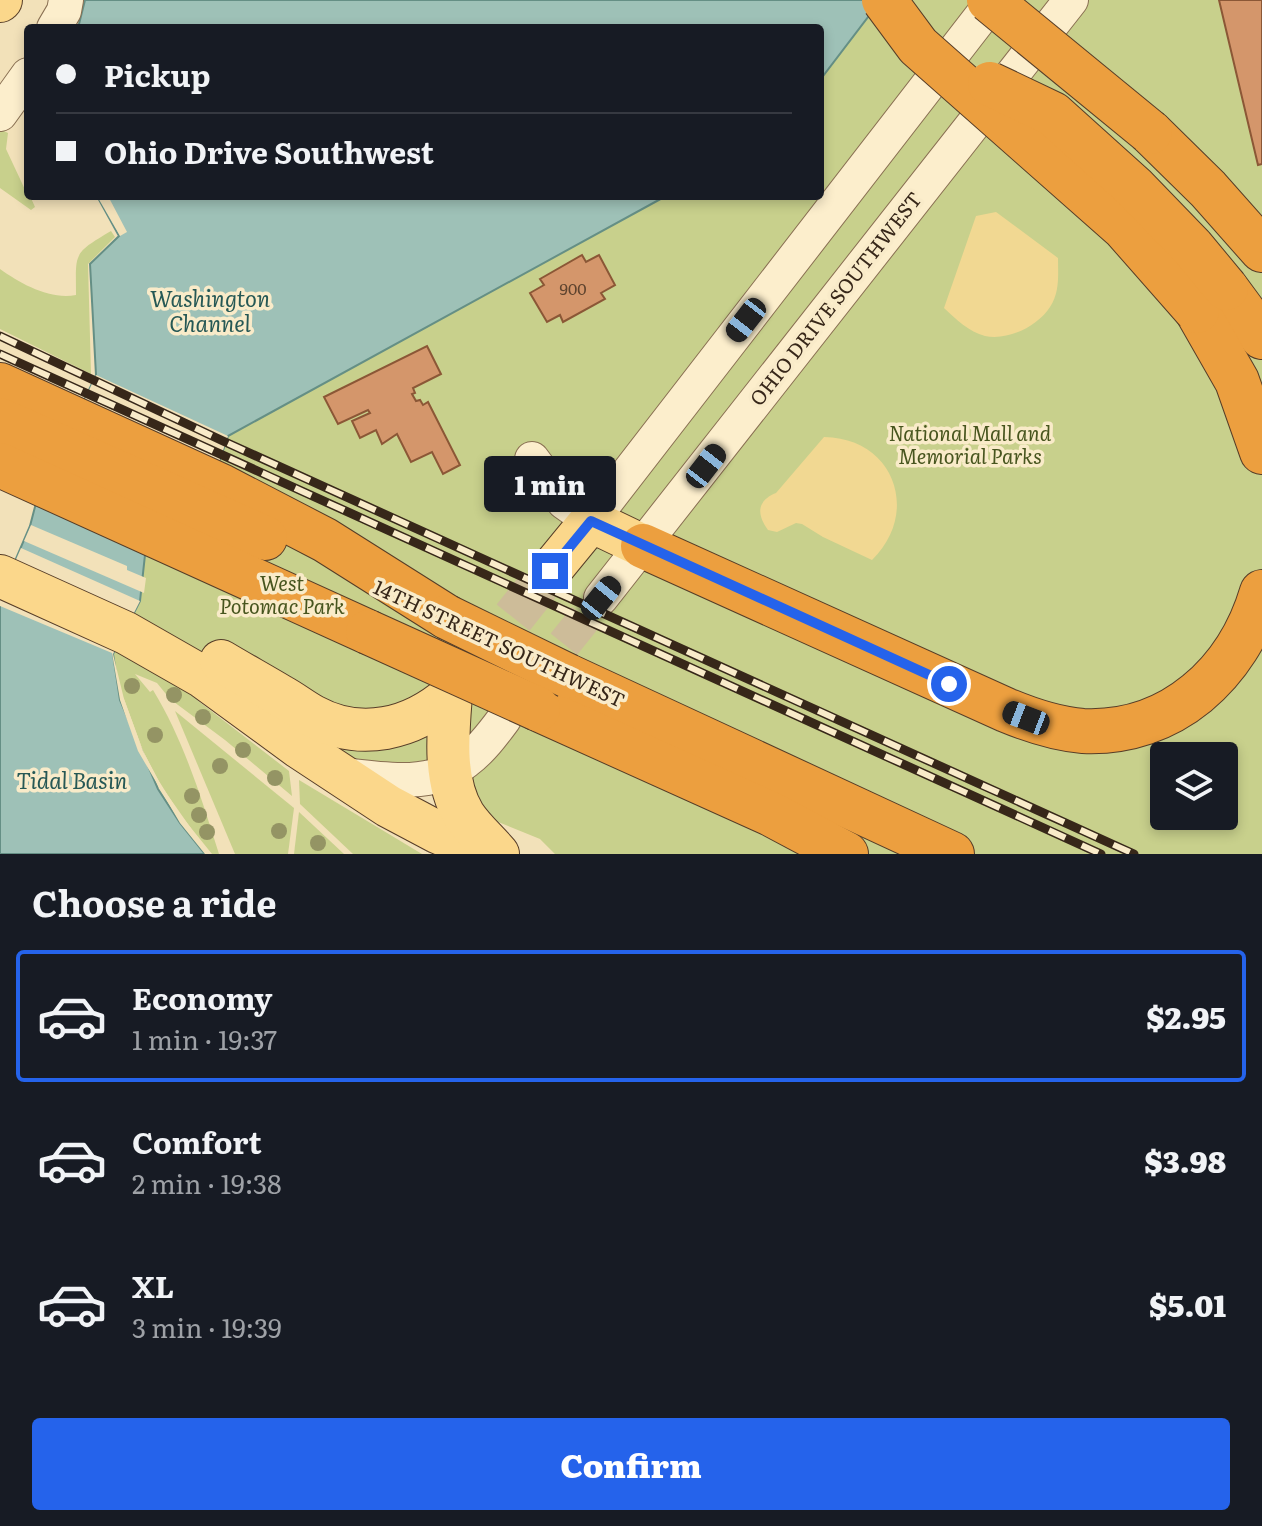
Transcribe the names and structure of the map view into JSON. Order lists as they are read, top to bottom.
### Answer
{
  "streets": {
    "highway": ["14TH STREET SOUTHWEST"],
    "street": ["OHIO DRIVE SOUTHWEST"]
  },
  "water": ["Washington Channel", "Tidal Basin"],
  "parks": ["National Mall and Memorial Parks", "West Potomac Park"],
  "house_numbers": ["900"],
  "page": {
    "banner": ["Pickup", "Ohio Drive Southwest"],
    "bubble": "1 min",
    "heading": "Choose a ride",
    "list": [
      {
        "name": "Economy",
        "note": "1 min · 19:37",
        "value": "$2.95"
      },
      {
        "name": "Comfort",
        "note": "2 min · 19:38",
        "value": "$3.98"
      },
      {
        "name": "XL",
        "note": "3 min · 19:39",
        "value": "$5.01"
      }
    ],
    "buttons": "Confirm"
  }
}
